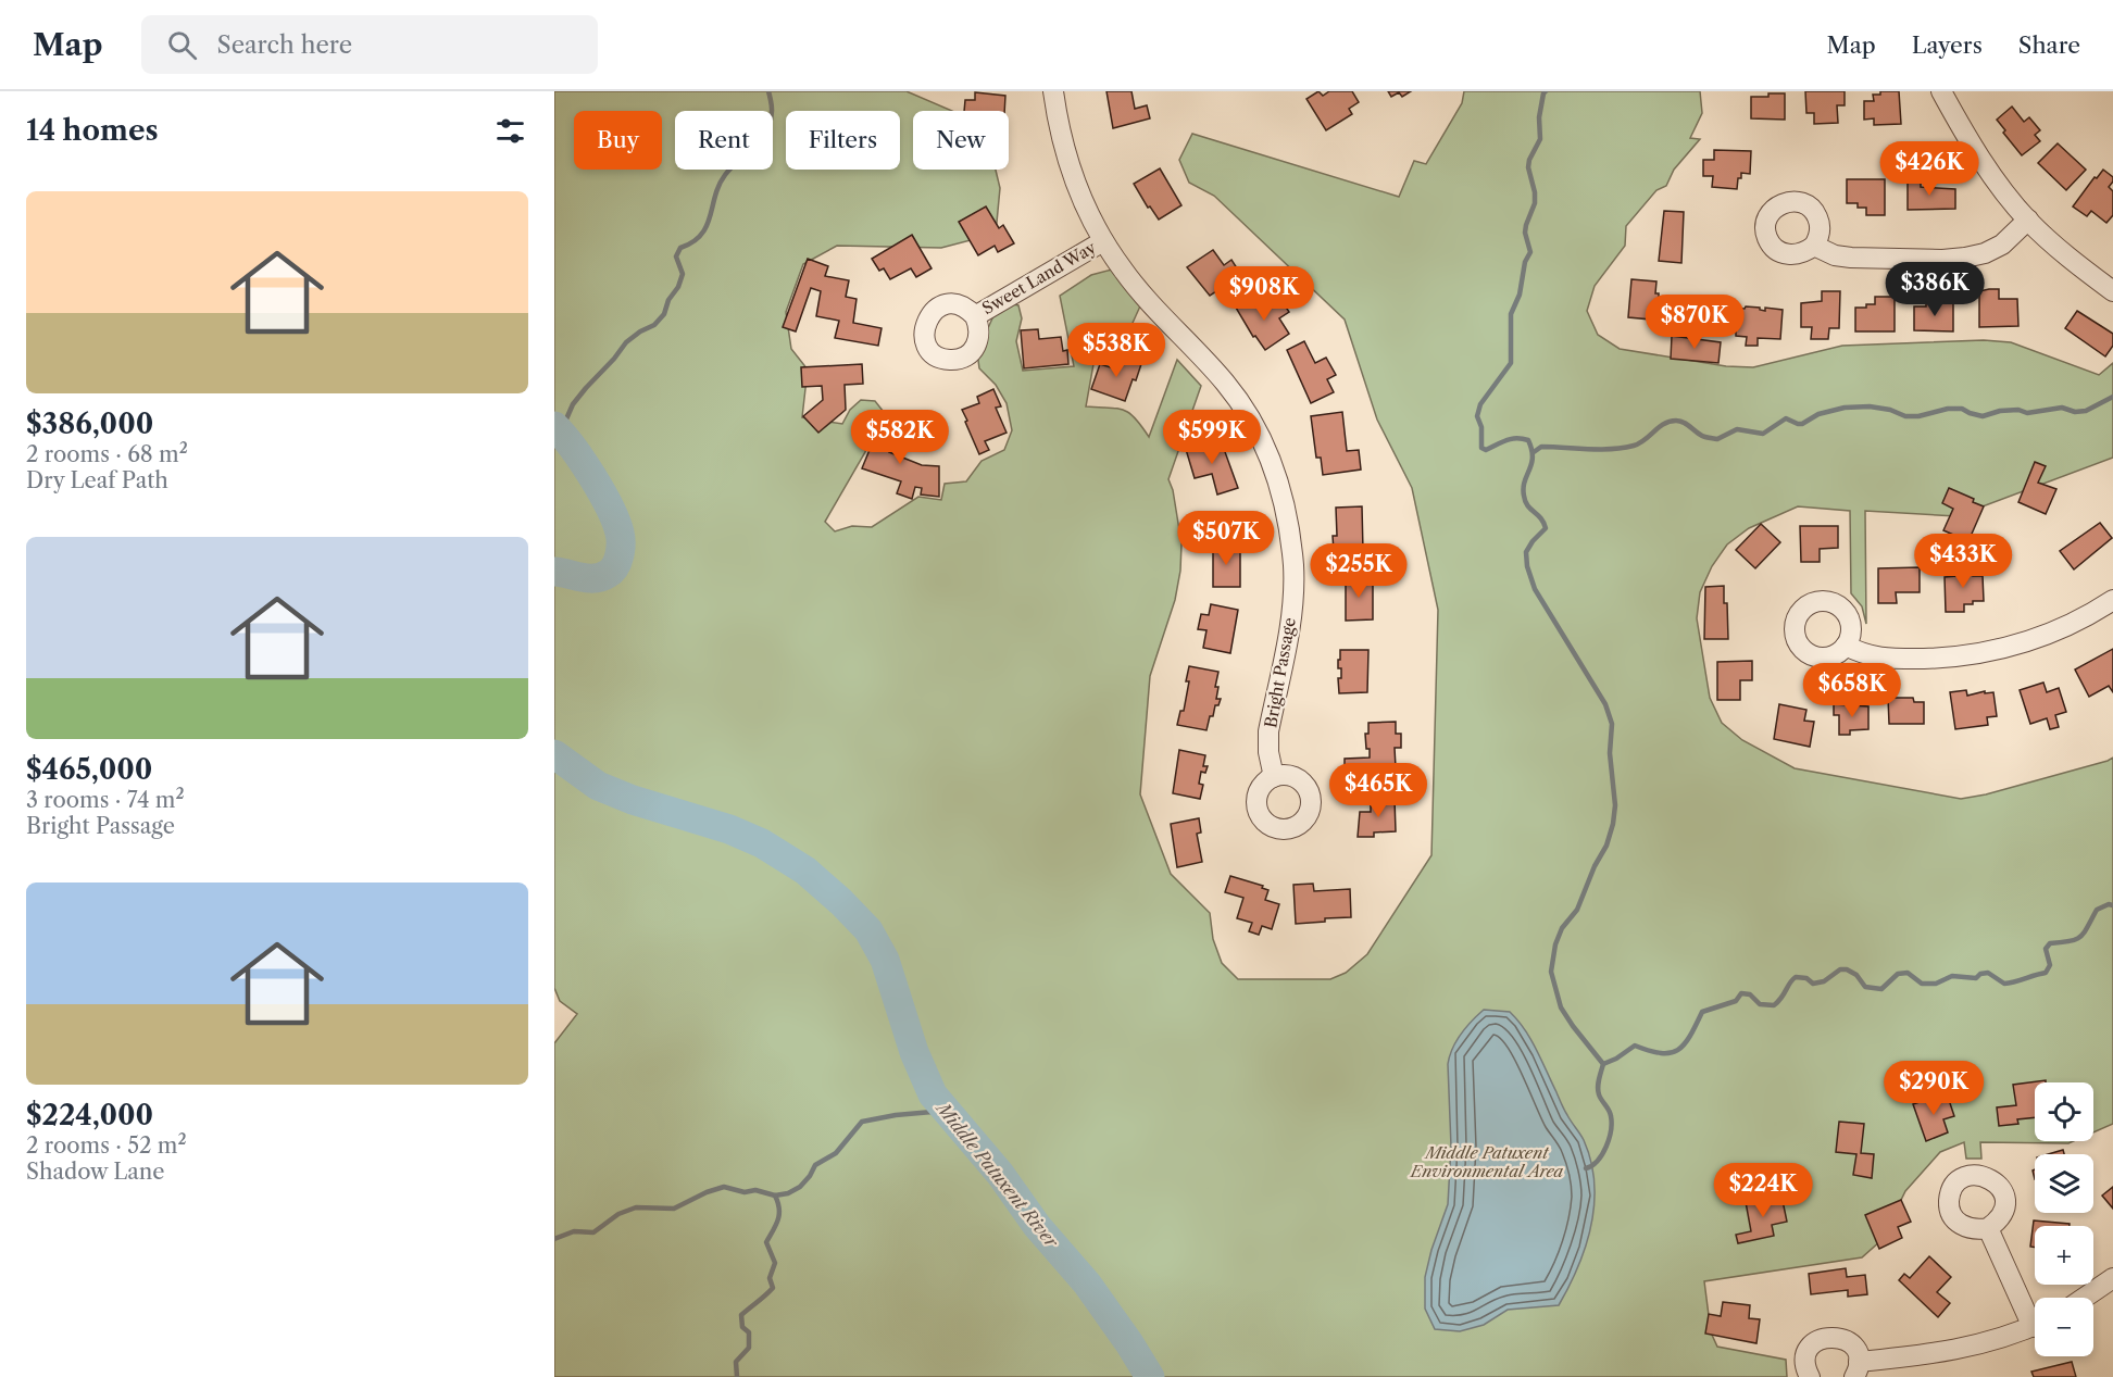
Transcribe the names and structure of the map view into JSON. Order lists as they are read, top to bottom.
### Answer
{
  "streets": {
    "street": ["Sweet Land Way", "Bright Passage"]
  },
  "crossings": [
    ["Sweet Land Way", "Bright Passage"]
  ],
  "water": ["Middle Patuxent River"],
  "parks": ["Middle Patuxent Environmental Area"],
  "page": {
    "header": "Map",
    "search": "Search here",
    "nav": ["Map", "Layers", "Share"],
    "heading": "14 homes",
    "chip": [
      "Buy",
      "Rent",
      "Filters",
      "New"
    ],
    "price": [
      "$426K",
      "$386K",
      "$908K",
      "$870K",
      "$538K",
      "$582K",
      "$599K",
      "$507K",
      "$433K",
      "$255K",
      "$658K",
      "$465K",
      "$290K",
      "$224K"
    ],
    "list": [
      {
        "name": "$386,000",
        "note": "2 rooms · 68 m² · Dry Leaf Path"
      },
      {
        "name": "$465,000",
        "note": "3 rooms · 74 m² · Bright Passage"
      },
      {
        "name": "$224,000",
        "note": "2 rooms · 52 m² · Shadow Lane"
      }
    ],
    "map_buttons": ["+", "−"]
  }
}
